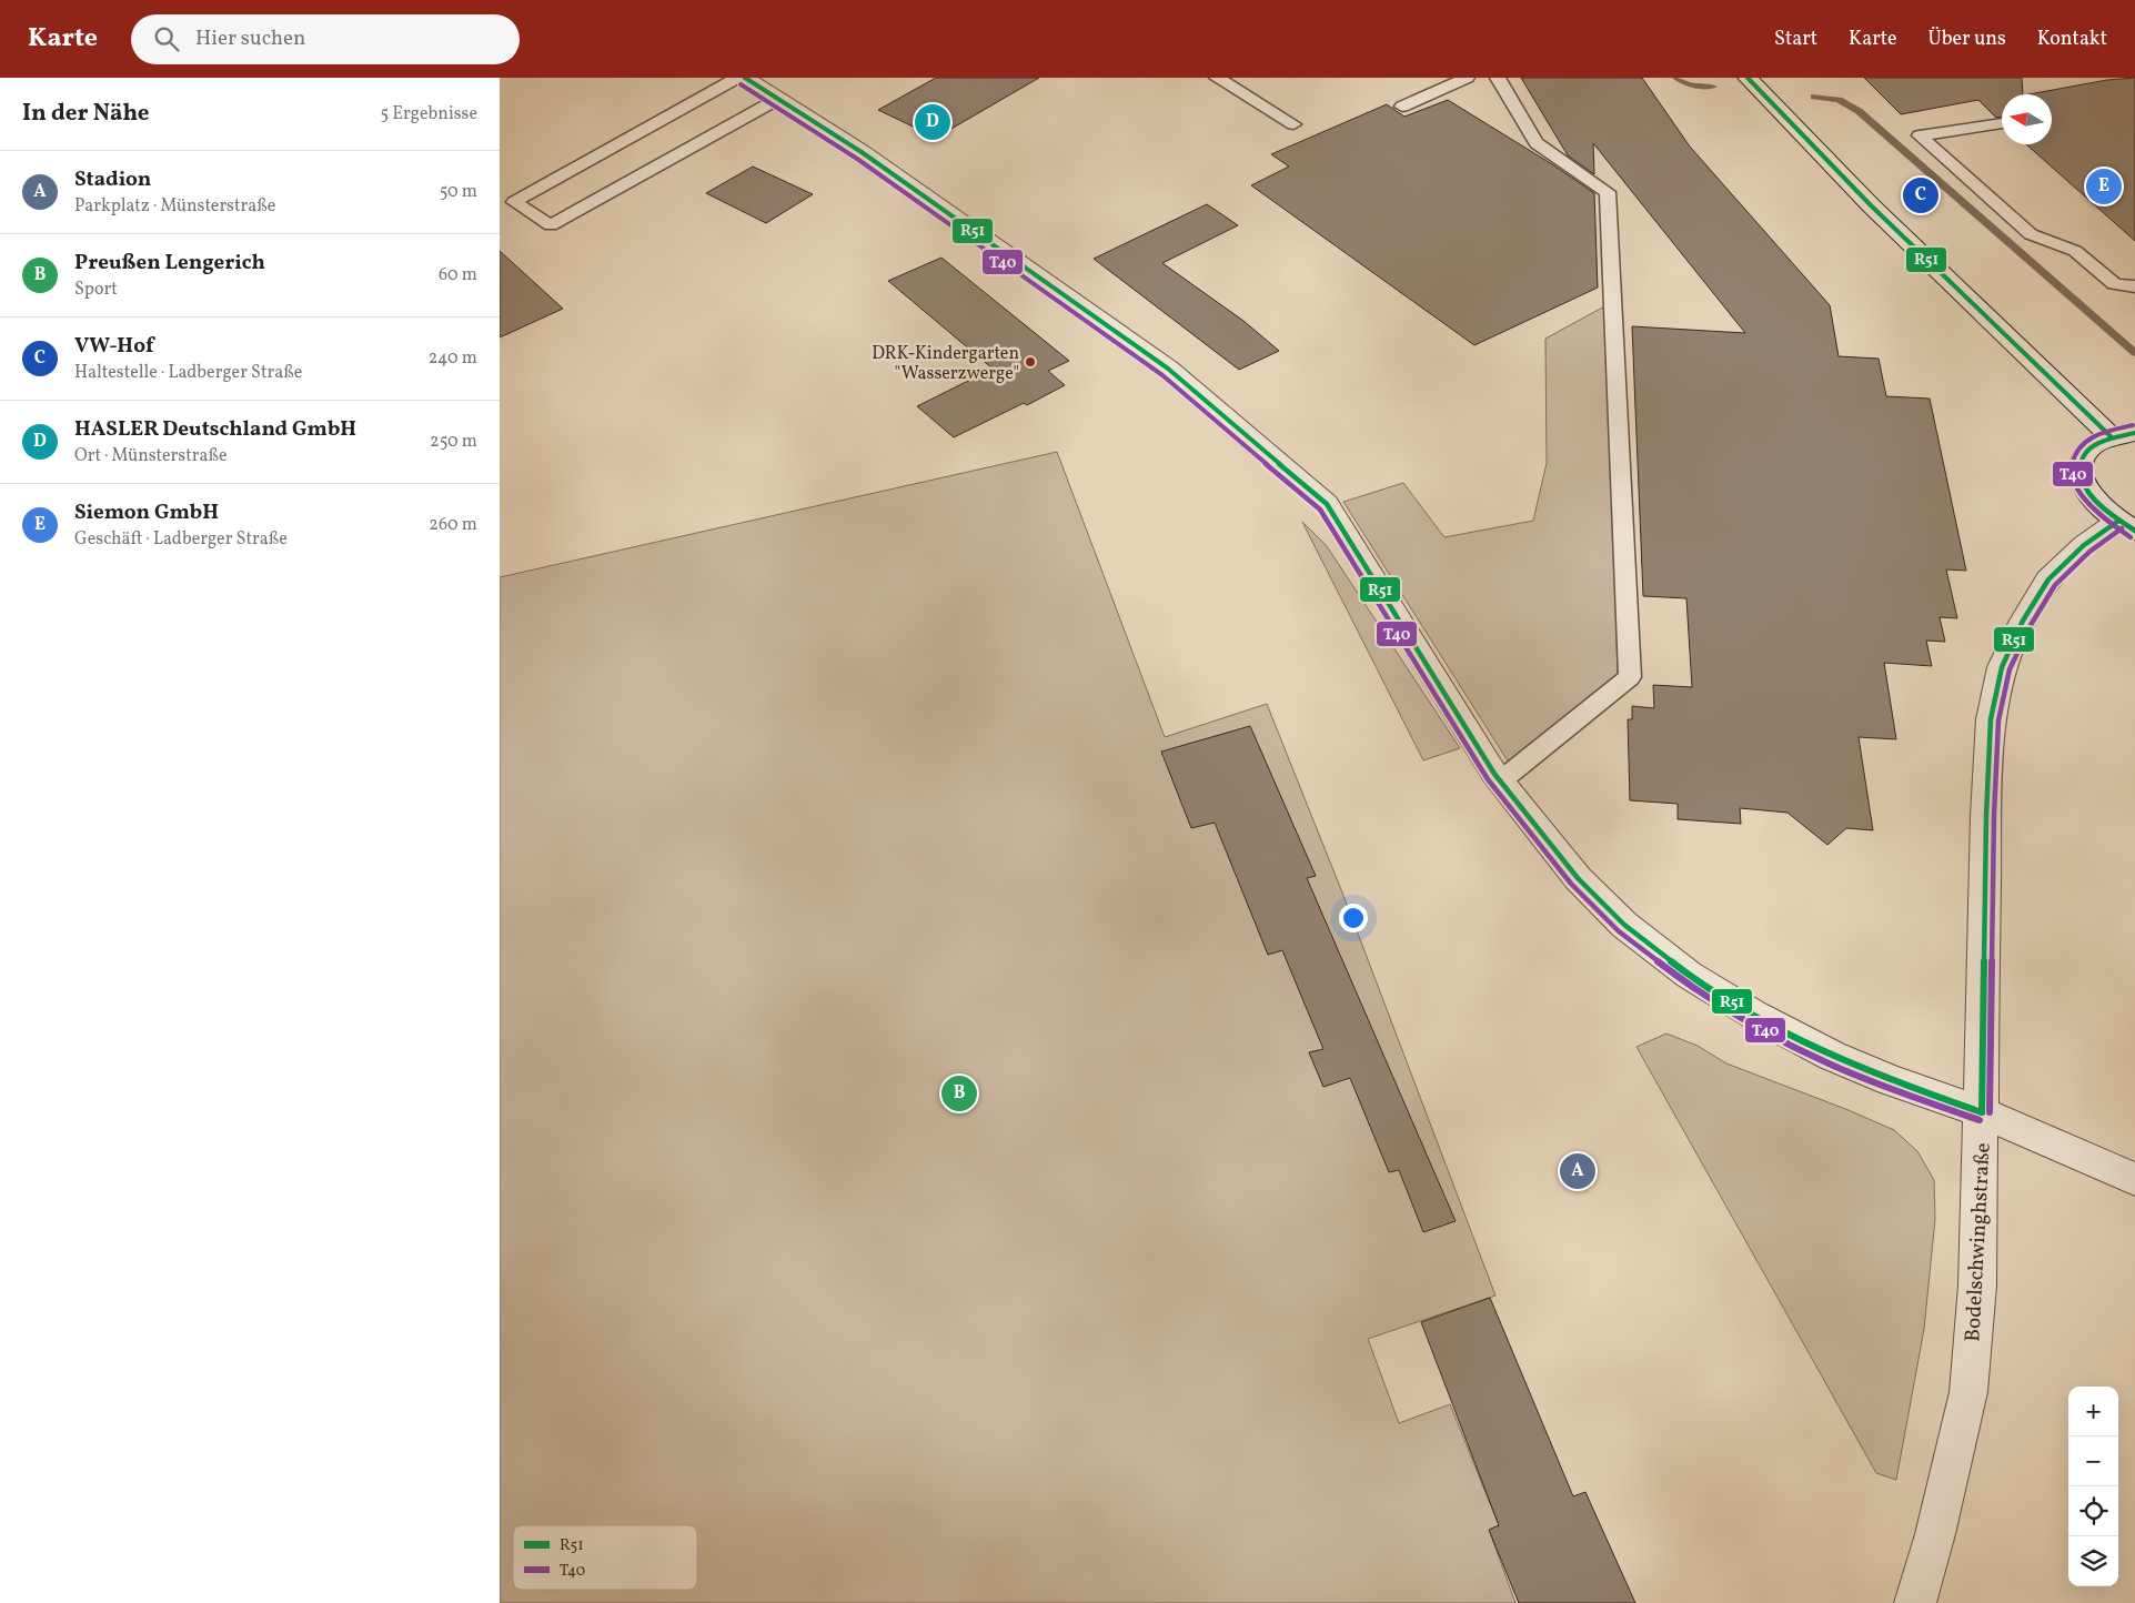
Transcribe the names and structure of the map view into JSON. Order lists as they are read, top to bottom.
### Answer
{
  "streets": {
    "street": ["Bodelschwinghstraße"]
  },
  "places": ["DRK-Kindergarten \"Wasserzwerge\""],
  "lines": ["transit line R51", "transit line T40"],
  "legend": ["R51", "T40"],
  "north": "left",
  "page": {
    "header": "Karte",
    "search": "Hier suchen",
    "nav": [
      "Start",
      "Karte",
      "Über uns",
      "Kontakt"
    ],
    "heading": ["In der Nähe", "5 Ergebnisse"],
    "pins": [
      "D",
      "E",
      "C",
      "B",
      "A"
    ],
    "list": [
      {
        "mark": "A",
        "name": "Stadion",
        "note": "Parkplatz · Münsterstraße",
        "value": "50 m"
      },
      {
        "mark": "B",
        "name": "Preußen Lengerich",
        "note": "Sport",
        "value": "60 m"
      },
      {
        "mark": "C",
        "name": "VW-Hof",
        "note": "Haltestelle · Ladberger Straße",
        "value": "240 m"
      },
      {
        "mark": "D",
        "name": "HASLER Deutschland GmbH",
        "note": "Ort · Münsterstraße",
        "value": "250 m"
      },
      {
        "mark": "E",
        "name": "Siemon GmbH",
        "note": "Geschäft · Ladberger Straße",
        "value": "260 m"
      }
    ],
    "map_buttons": ["+", "−"]
  }
}
